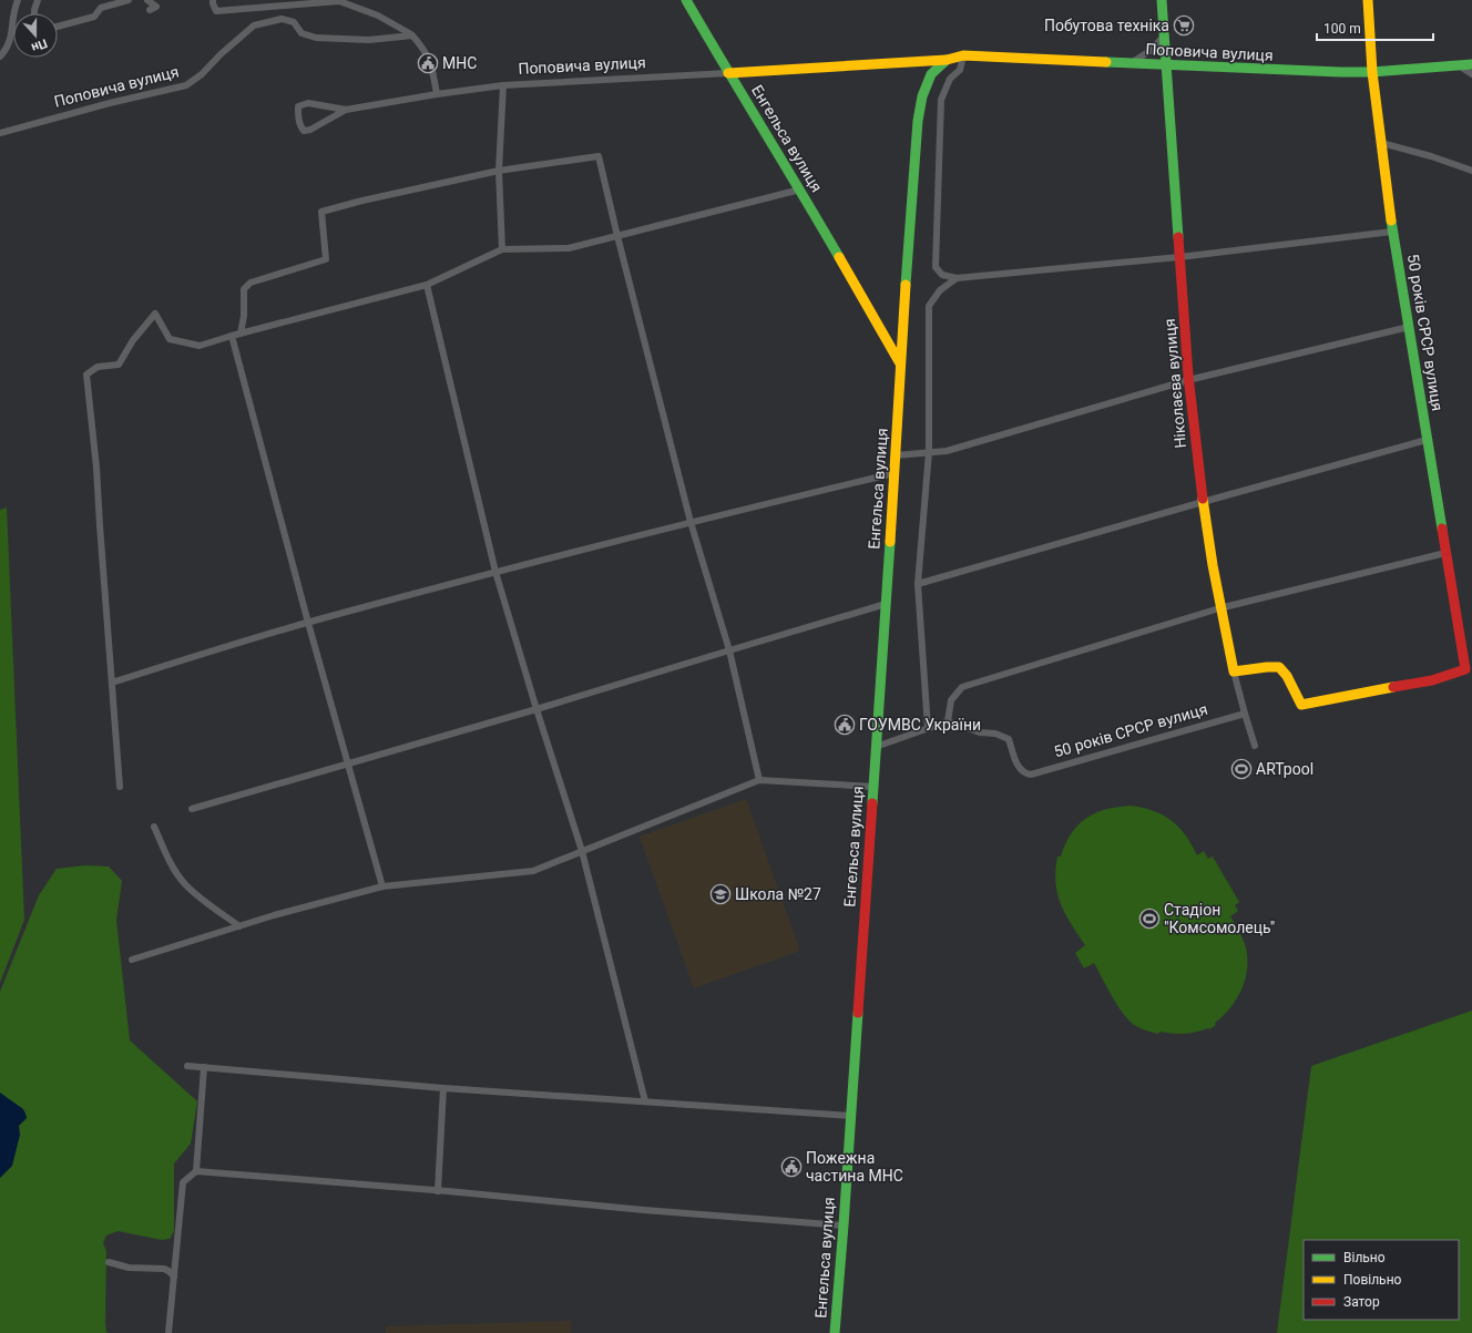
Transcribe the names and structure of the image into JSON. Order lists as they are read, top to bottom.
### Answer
{
  "streets": {
    "street": [
      "Поповича вулиця",
      "Енгельса вулиця",
      "50 років СРСР вулиця",
      "Ніколаєва вулиця"
    ]
  },
  "crossings": [
    ["Поповича вулиця", "Енгельса вулиця"],
    ["Поповича вулиця", "50 років СРСР вулиця"],
    ["Поповича вулиця", "Ніколаєва вулиця"],
    ["50 років СРСР вулиця", "Ніколаєва вулиця"]
  ],
  "places": {
    "supermarket": ["Побутова техніка"],
    "public building": ["МНС", "ГОУМВС України", "Пожежна частина МНС"],
    "sports": ["ARTpool", "Стадіон \"Комсомолець\""],
    "school or university": ["Школа №27"]
  },
  "legend": ["Вільно", "Повільно", "Затор"],
  "scale_bar": "100 m",
  "north": "bottom"
}
